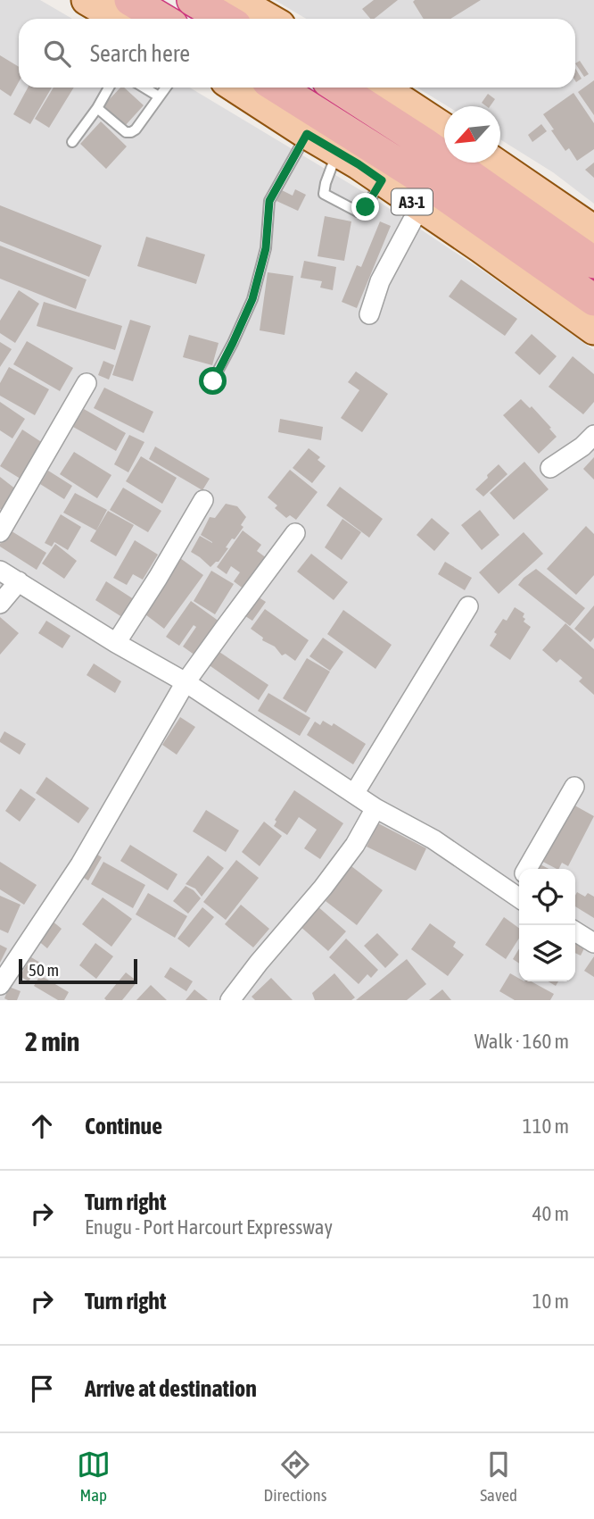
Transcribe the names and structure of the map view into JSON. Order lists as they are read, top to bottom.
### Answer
{
  "streets": {
    "highway": ["A3-1"]
  },
  "scale_bar": "50 m",
  "north": "bottom left",
  "page": {
    "search": "Search here",
    "scale": "50 m",
    "heading": ["2 min", "Walk · 160 m"],
    "list": [
      ["Continue", "110 m"],
      ["Turn right", "Enugu - Port Harcourt Expressway", "40 m"],
      ["Turn right", "10 m"],
      "Arrive at destination"
    ],
    "nav": ["Map", "Directions", "Saved"]
  }
}
